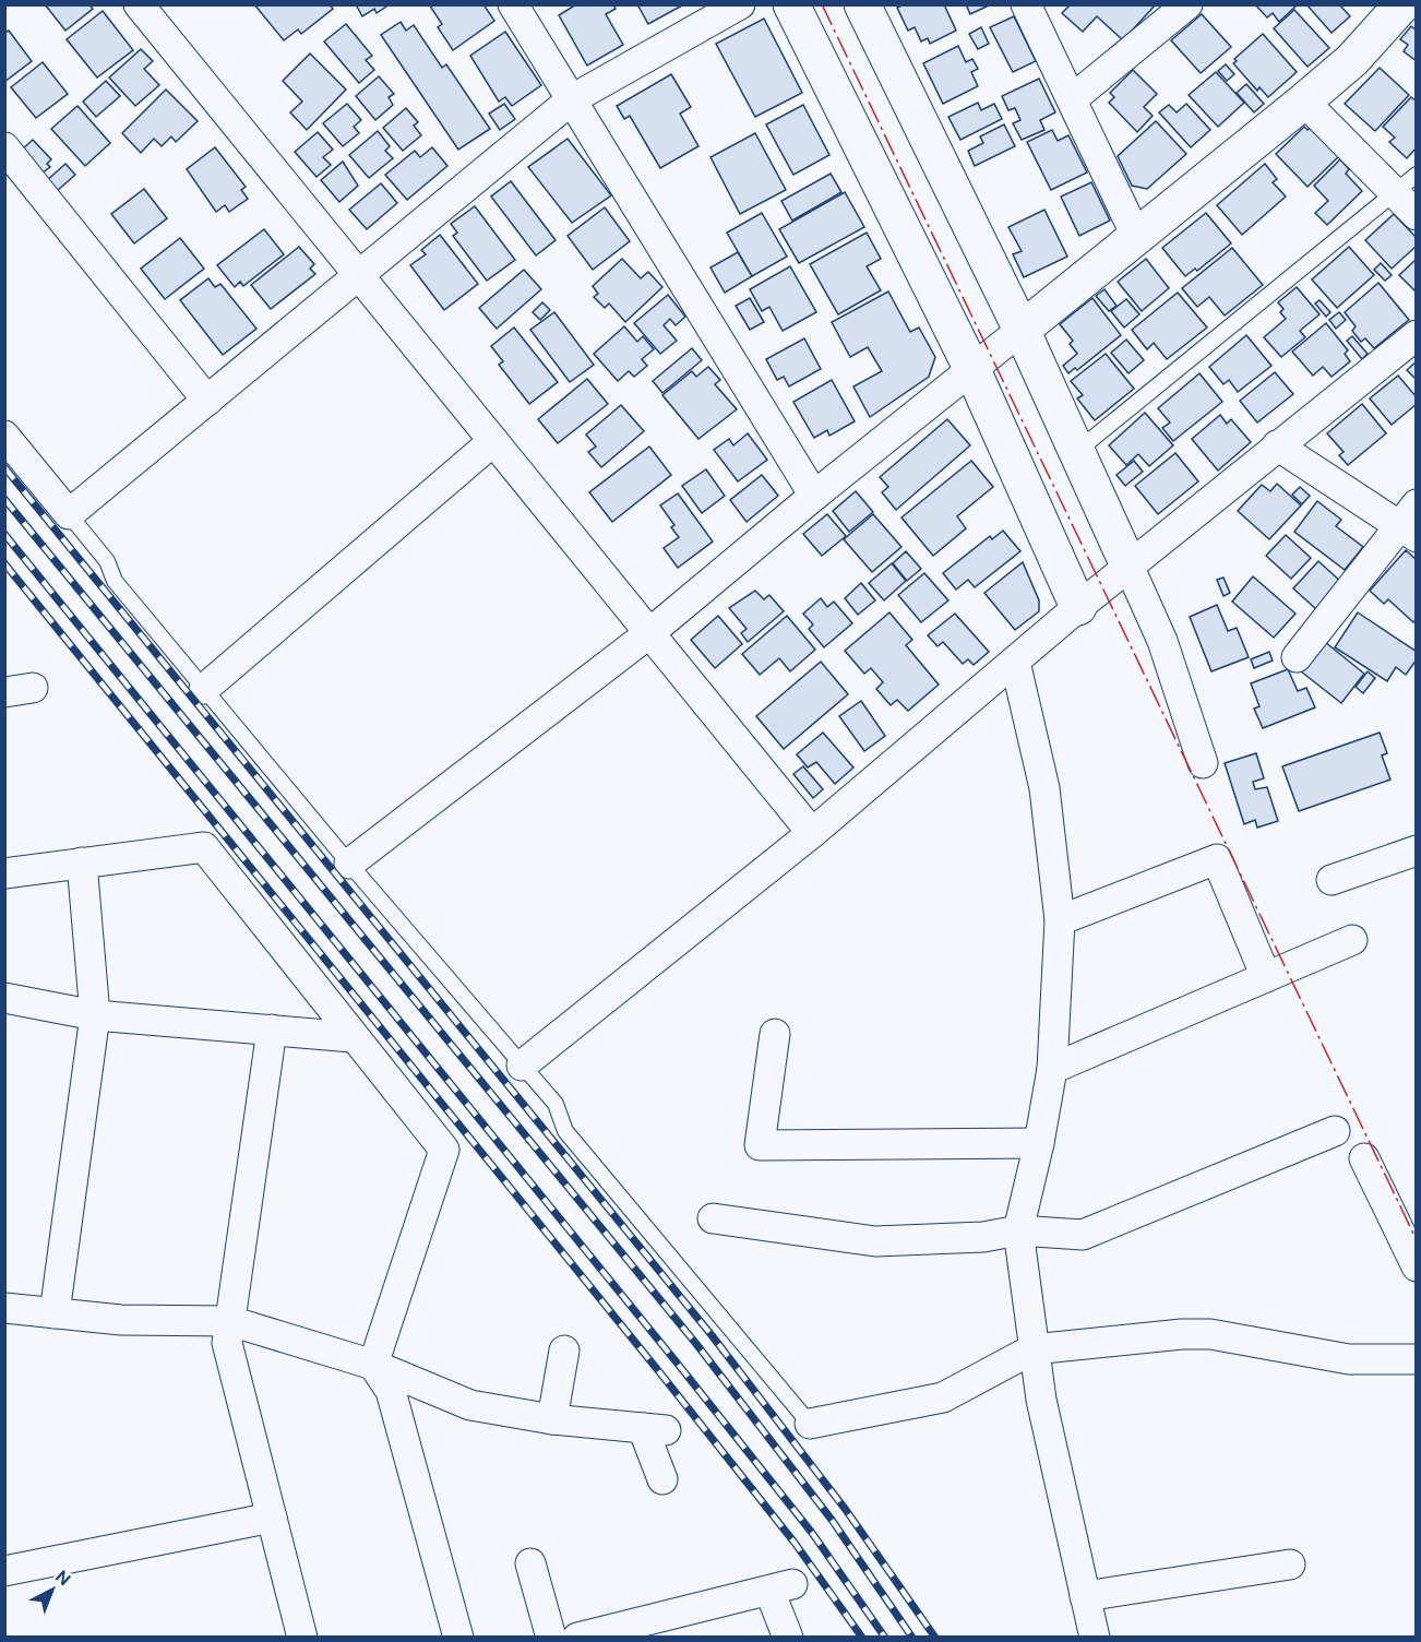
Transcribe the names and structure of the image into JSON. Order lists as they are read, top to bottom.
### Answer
{
  "north": "top right"
}
